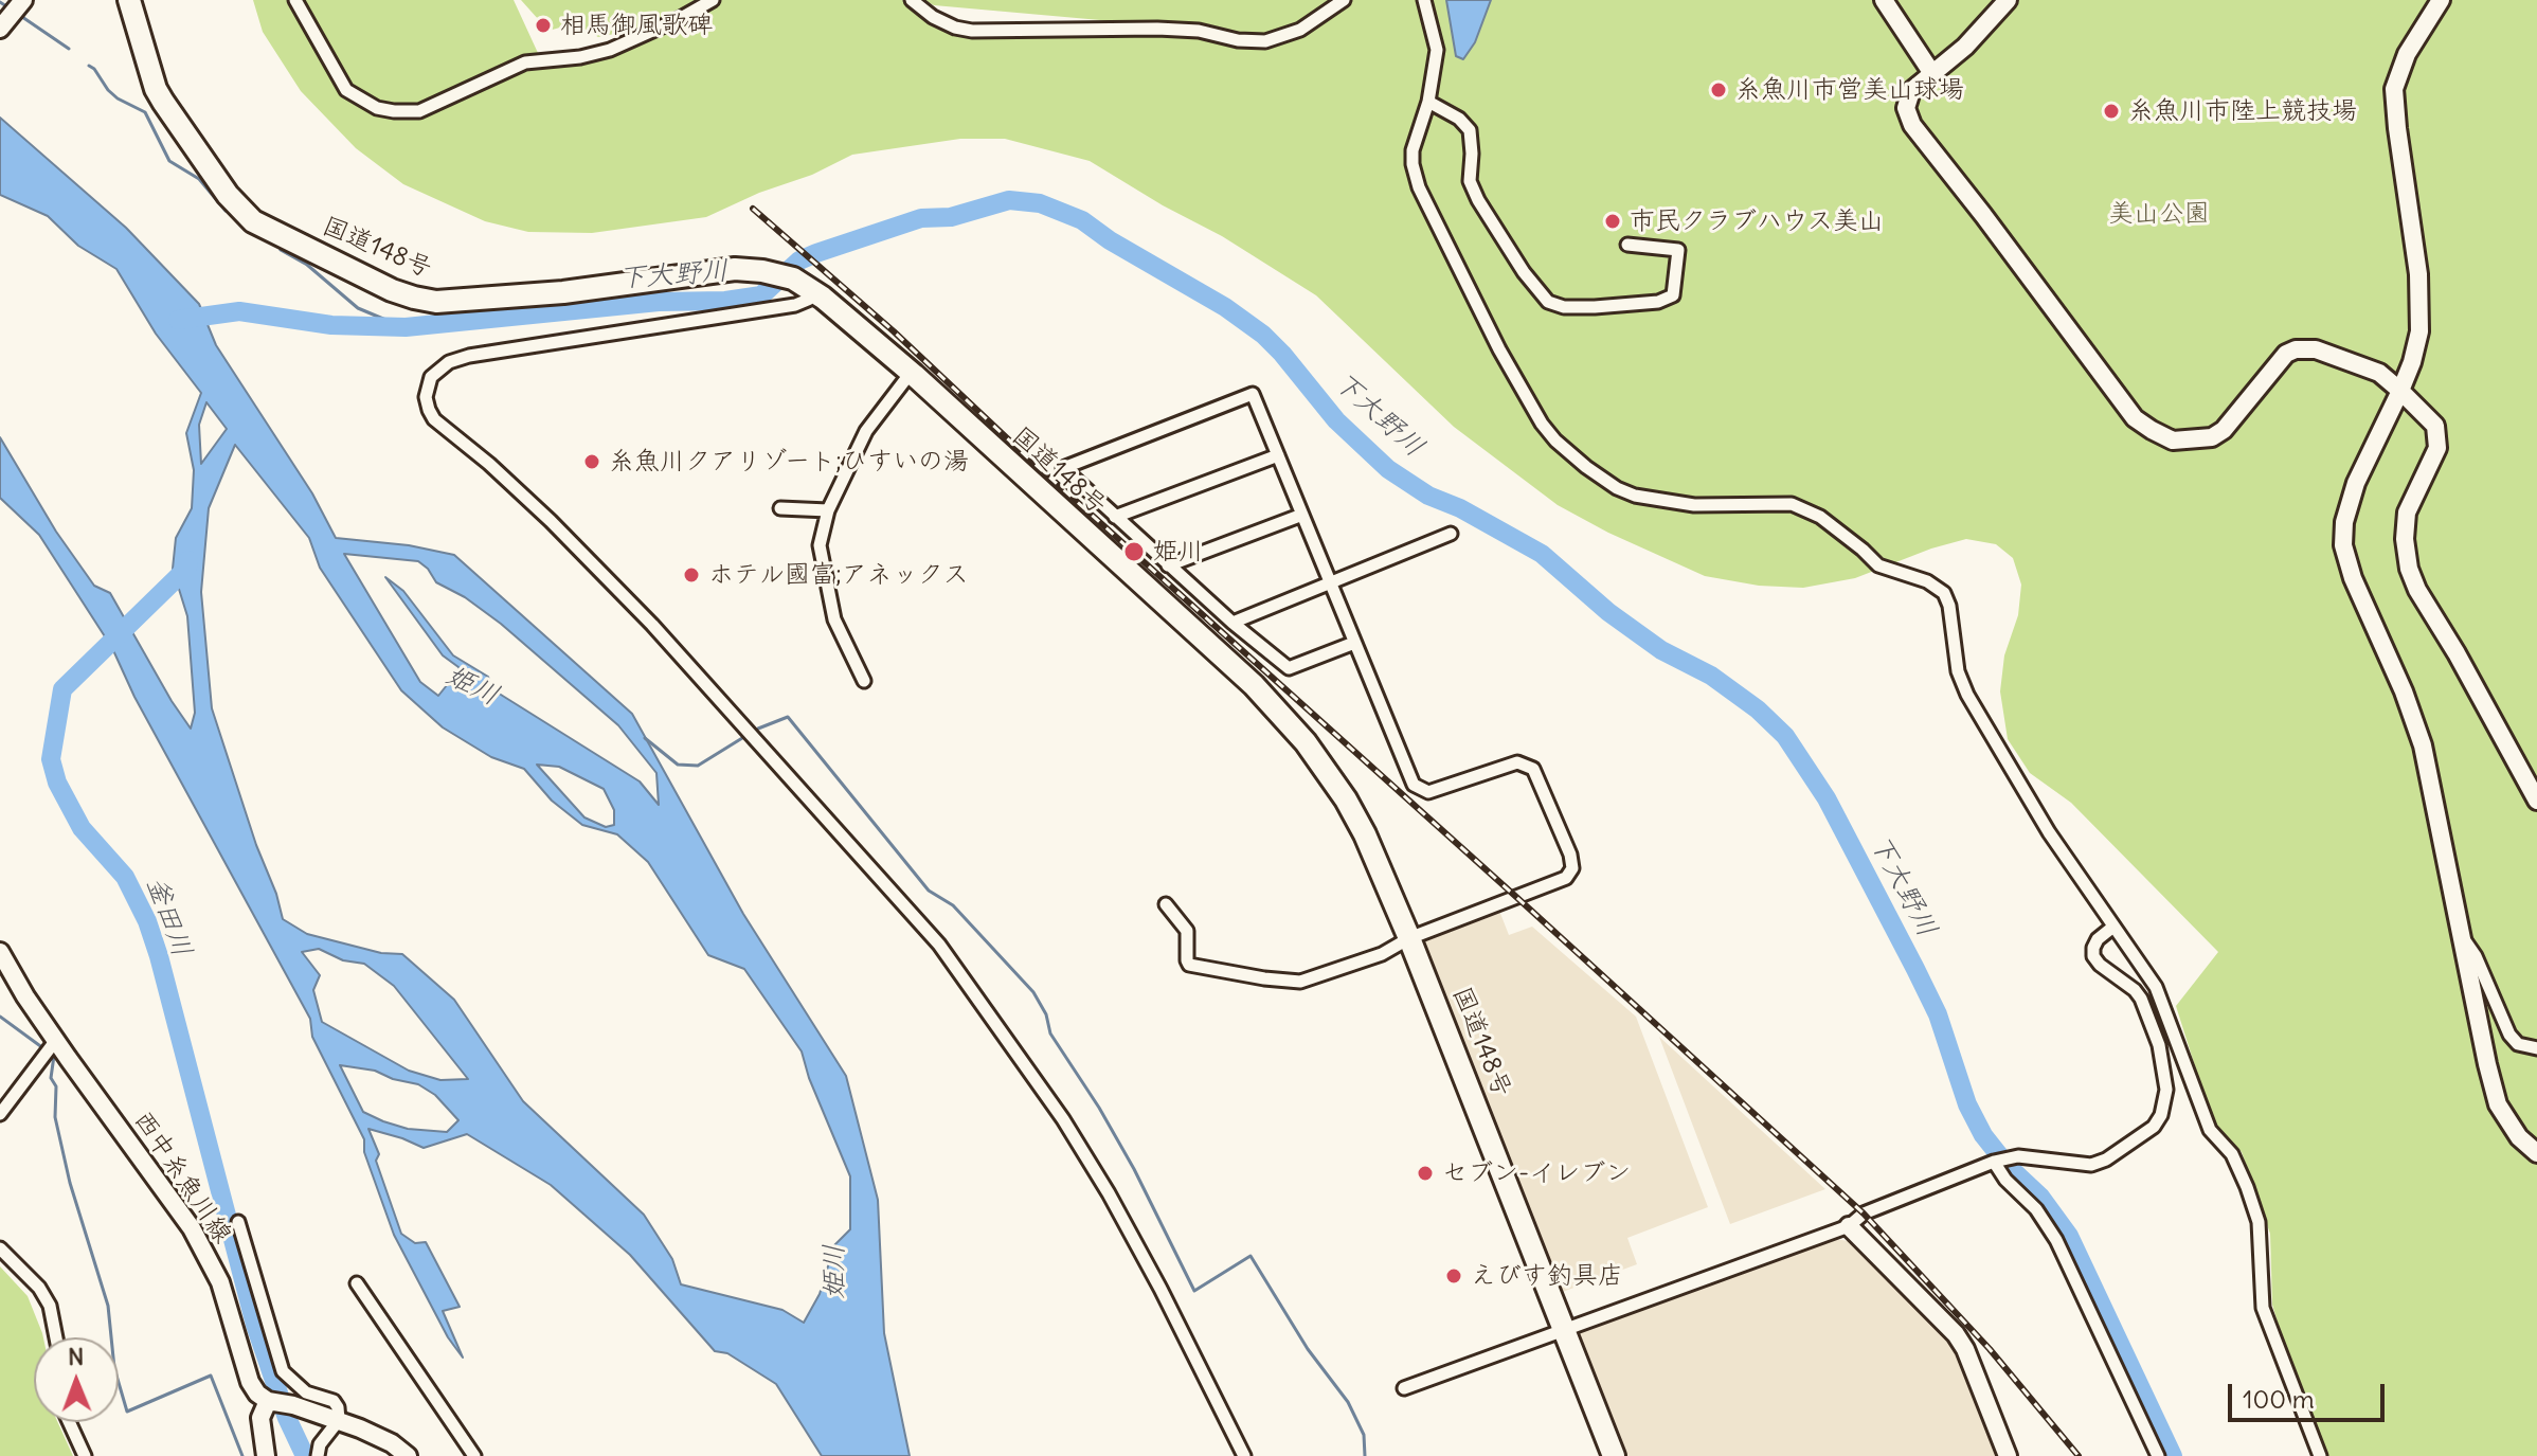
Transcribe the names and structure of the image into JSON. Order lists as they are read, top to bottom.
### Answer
{
  "streets": {
    "highway": ["国道148号"],
    "street": ["西中糸魚川線"]
  },
  "water": ["下大野川", "姫川", "釜田川"],
  "parks": ["美山公園"],
  "places": [
    "相馬御風歌碑",
    "糸魚川市営美山球場",
    "糸魚川市陸上競技場",
    "市民クラブハウス美山",
    "糸魚川クアリゾート;ひすいの湯",
    "姫川",
    "ホテル國富;アネックス",
    "セブン-イレブン",
    "えびす釣具店"
  ],
  "scale_bar": "100 m",
  "north": "top"
}
